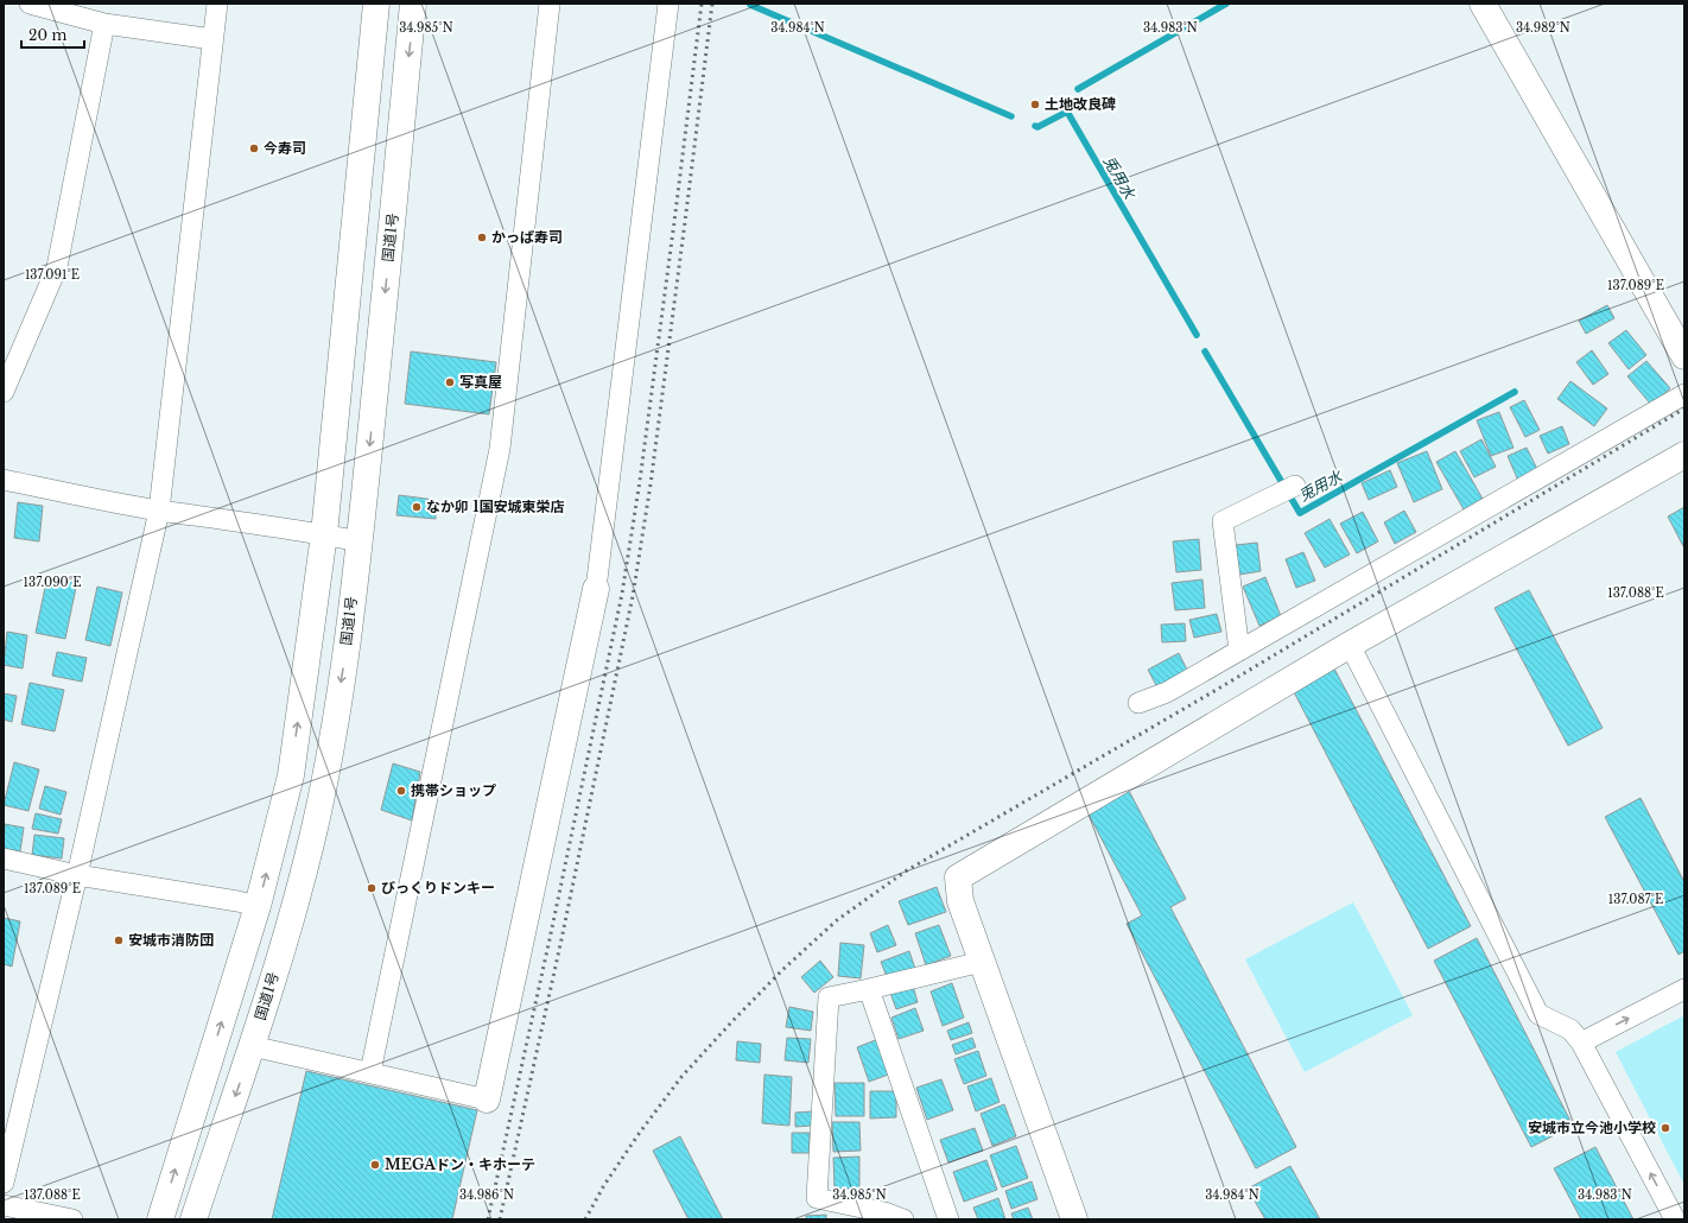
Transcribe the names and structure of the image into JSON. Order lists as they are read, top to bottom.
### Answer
{
  "streets": {
    "main road": ["国道1号"]
  },
  "water": ["兎用水"],
  "places": [
    "土地改良碑",
    "今寿司",
    "かっぱ寿司",
    "写真屋",
    "なか卯 1国安城東栄店",
    "携帯ショップ",
    "びっくりドンキー",
    "安城市消防団",
    "安城市立今池小学校",
    "MEGAドン・キホーテ"
  ],
  "scale_bar": "20 m",
  "coordinates": [
    "34.985°N",
    "34.984°N",
    "34.983°N",
    "34.982°N",
    "137.091°E",
    "137.089°E",
    "137.090°E",
    "137.088°E",
    "137.087°E",
    "34.986°N"
  ]
}
